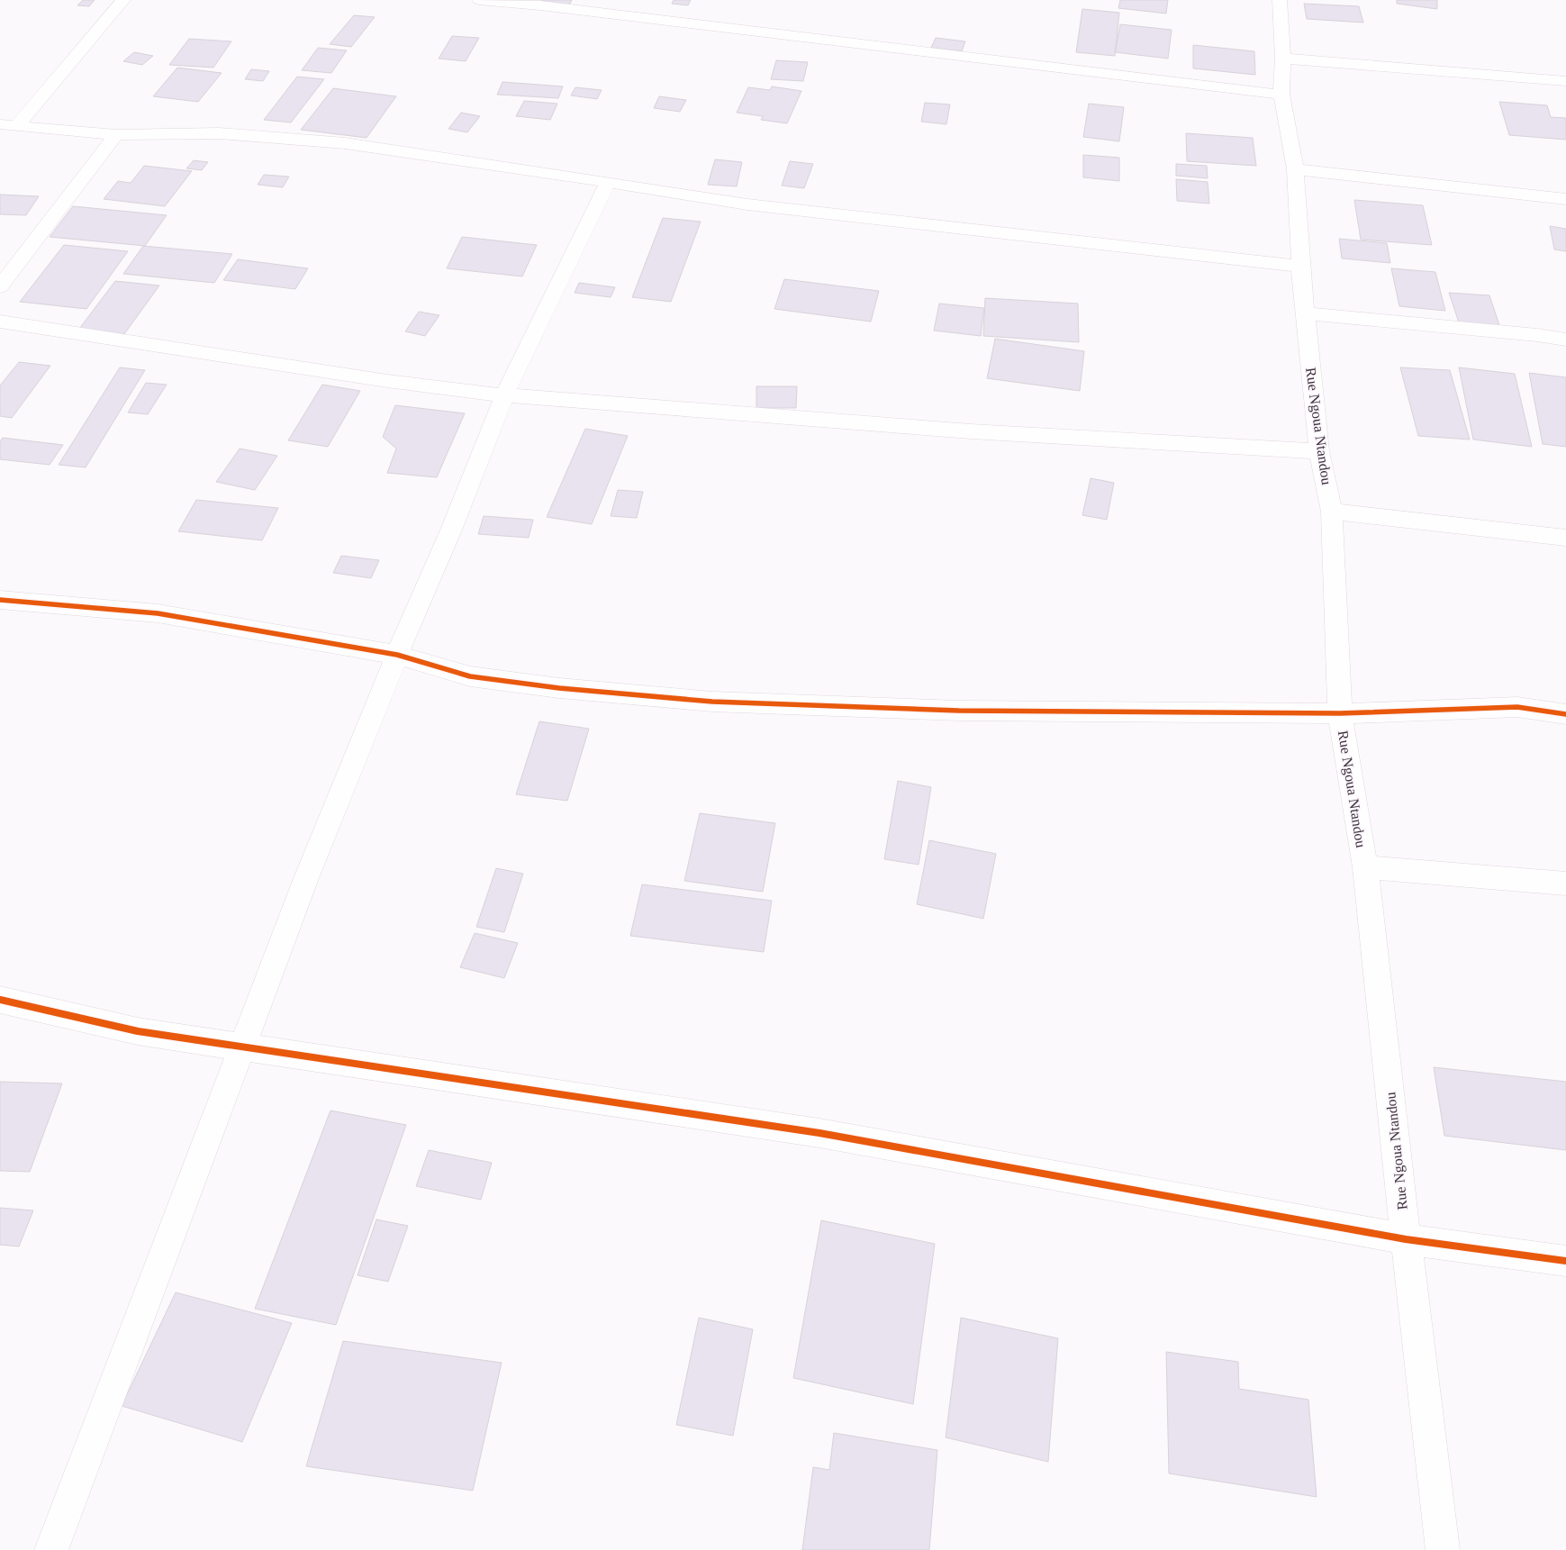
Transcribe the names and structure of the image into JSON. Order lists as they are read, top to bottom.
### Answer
{
  "streets": {
    "street": ["Rue Ngoua Ntandou"]
  }
}
